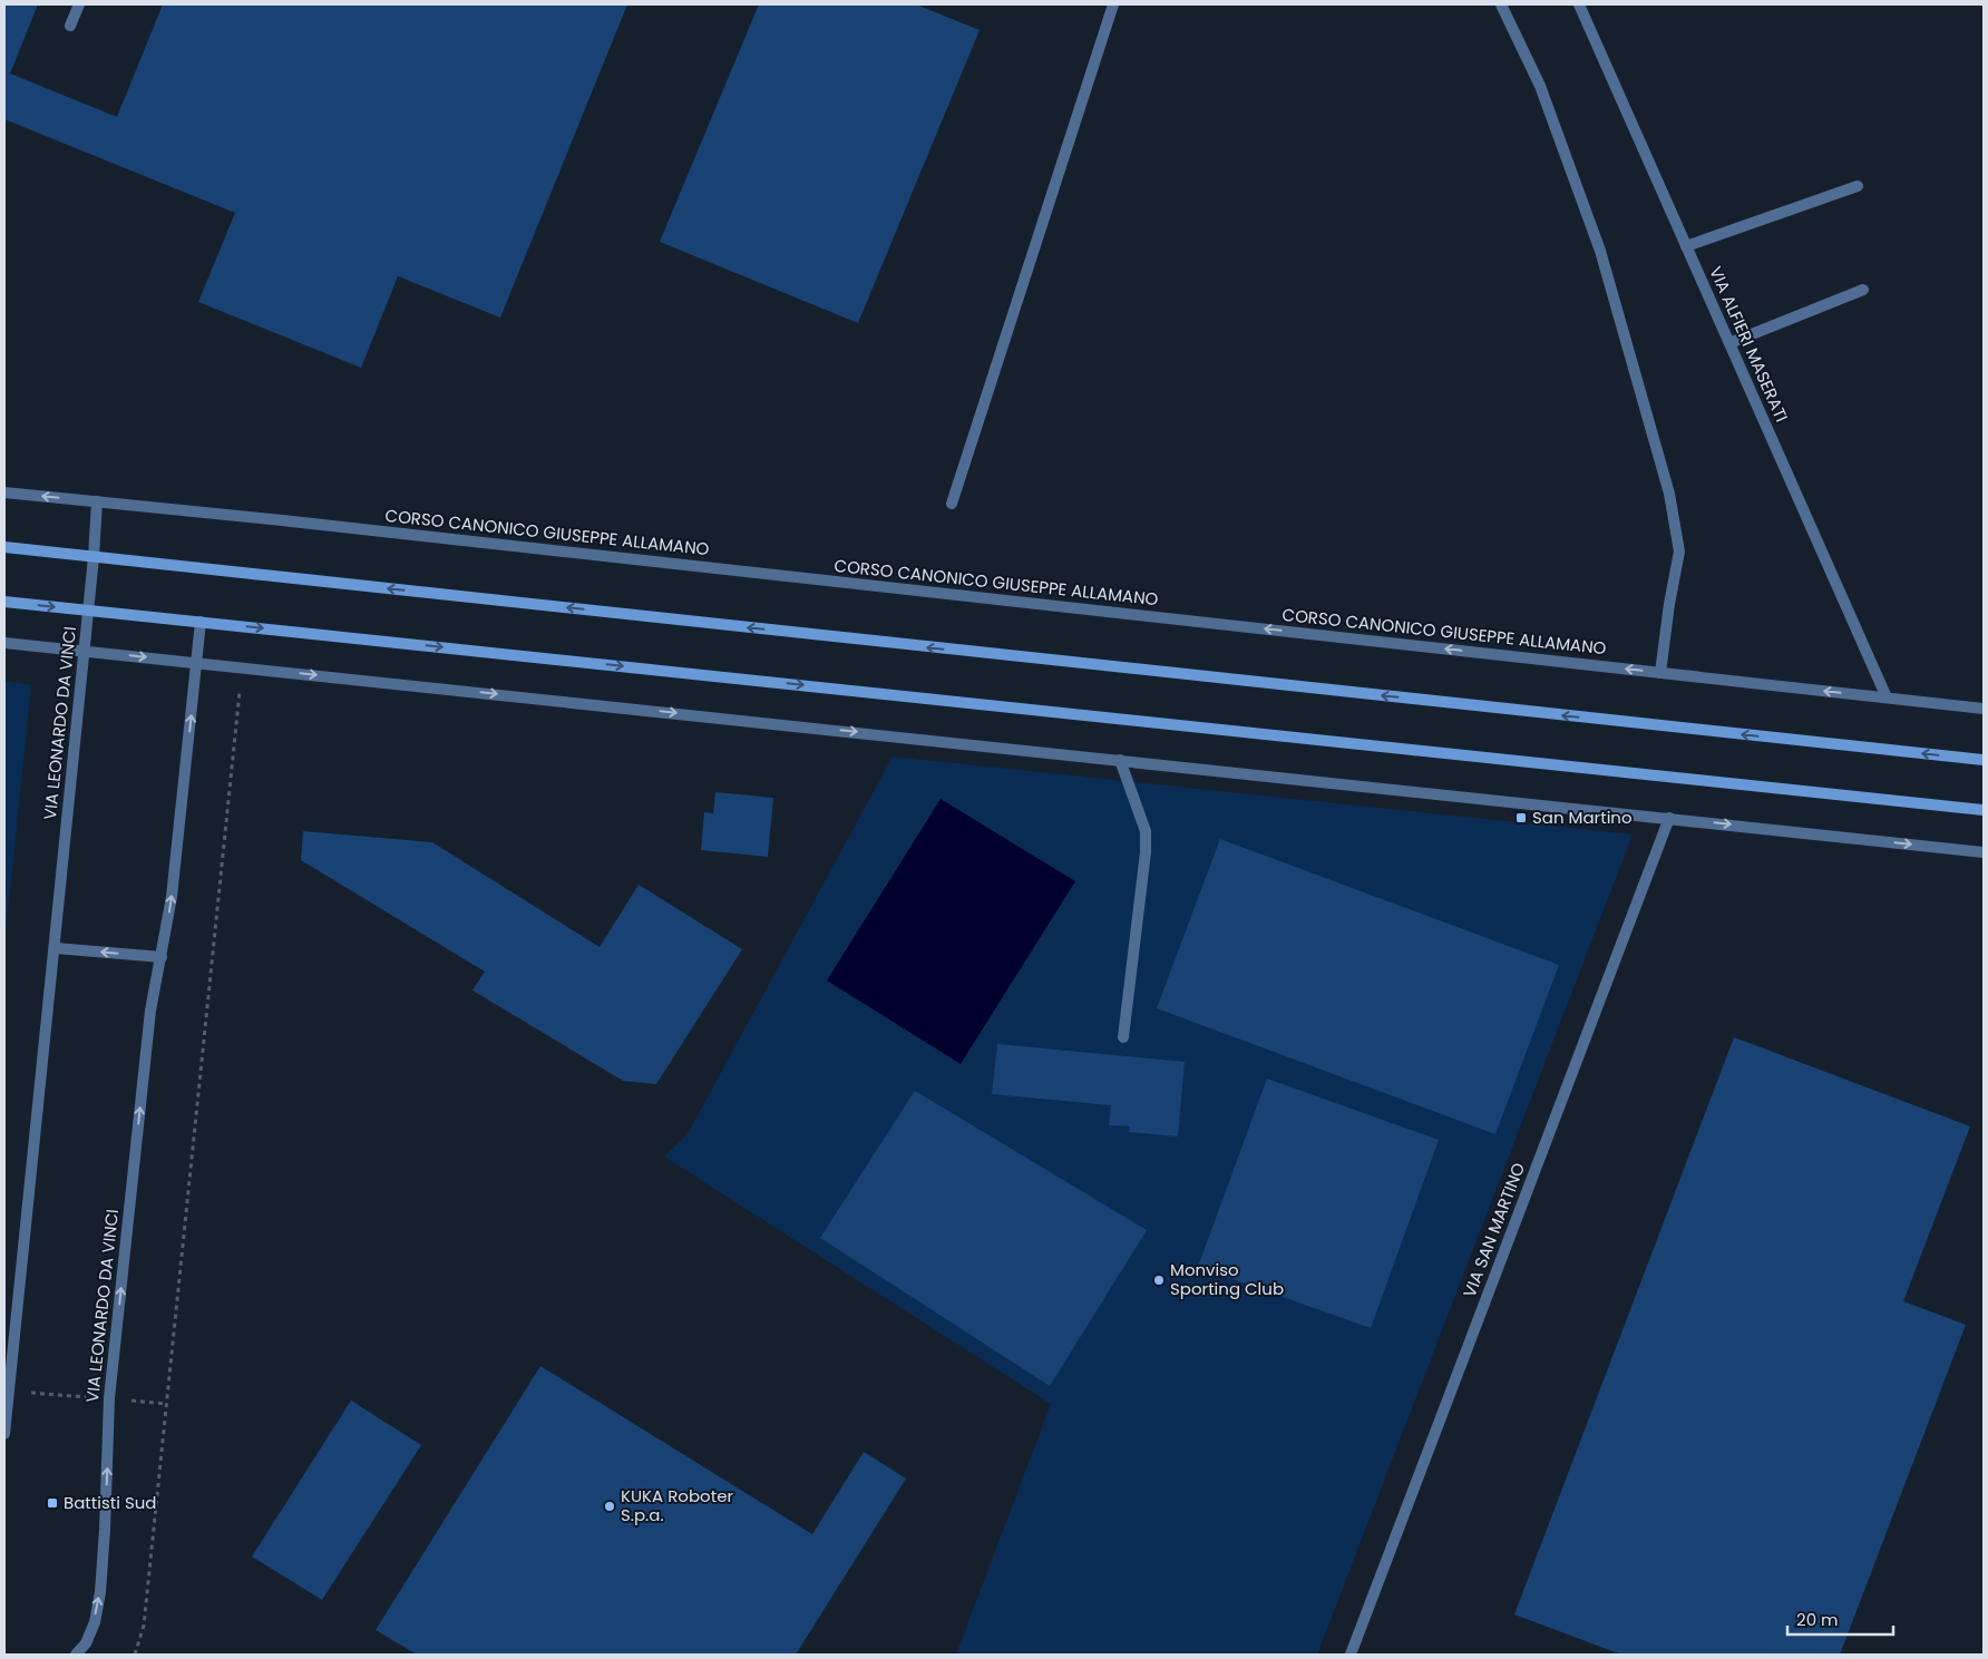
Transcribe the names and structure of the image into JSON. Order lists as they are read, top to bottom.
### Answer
{
  "streets": {
    "street": [
      "VIA ALFIERI MASERATI",
      "CORSO CANONICO GIUSEPPE ALLAMANO",
      "VIA LEONARDO DA VINCI",
      "VIA SAN MARTINO"
    ]
  },
  "crossings": [
    ["VIA ALFIERI MASERATI", "CORSO CANONICO GIUSEPPE ALLAMANO"],
    ["CORSO CANONICO GIUSEPPE ALLAMANO", "VIA LEONARDO DA VINCI"]
  ],
  "one_way": ["CORSO CANONICO GIUSEPPE ALLAMANO", "VIA LEONARDO DA VINCI"],
  "places": {
    "transit": ["San Martino", "Battisti Sud"],
    "other": ["Monviso Sporting Club", "KUKA Roboter S.p.a."]
  },
  "scale_bar": "20 m"
}
